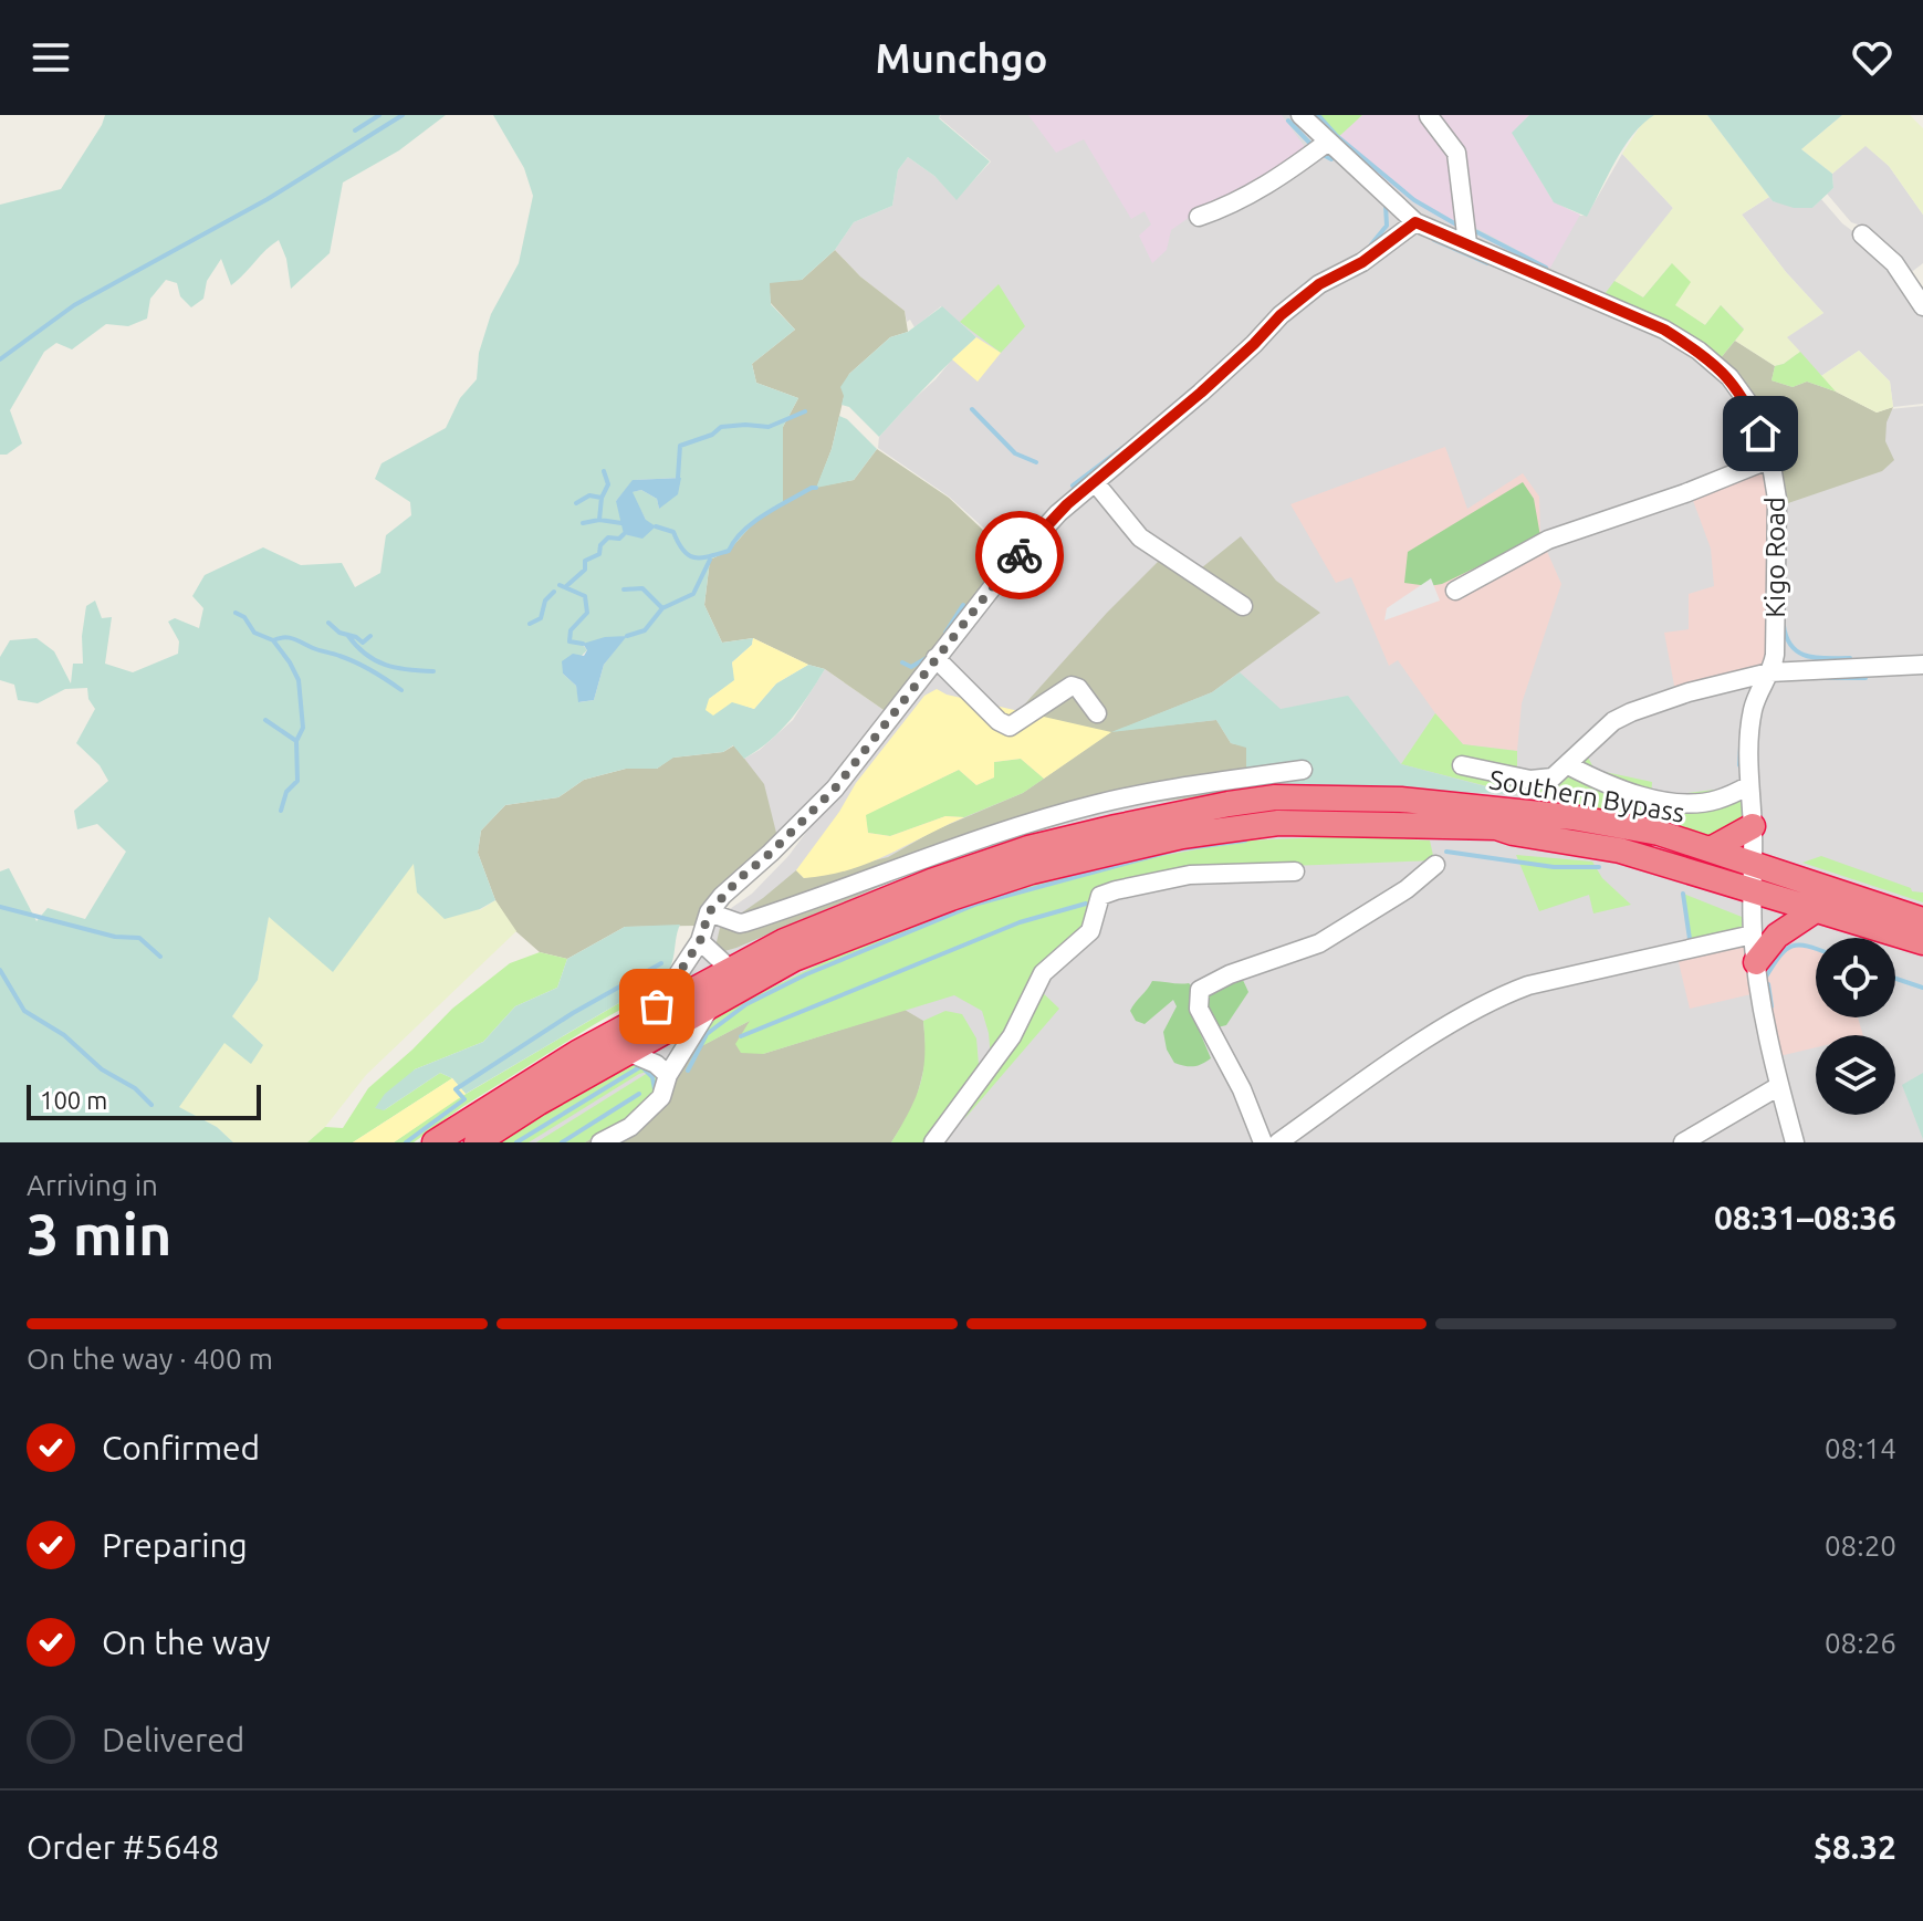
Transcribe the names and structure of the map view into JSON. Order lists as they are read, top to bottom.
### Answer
{
  "streets": {
    "highway": ["Southern Bypass"],
    "street": ["Kigo Road"]
  },
  "crossings": [
    ["Kigo Road", "Southern Bypass"]
  ],
  "scale_bar": "100 m",
  "page": {
    "header": "Munchgo",
    "scale": "100 m",
    "heading": ["3 min", "Arriving in", "08:31–08:36"],
    "panel": ["Order #5648", "$8.32"],
    "bar": "On the way · 400 m",
    "list": [
      ["Confirmed", "08:14"],
      ["Preparing", "08:20"],
      ["On the way", "08:26"],
      "Delivered"
    ]
  }
}
